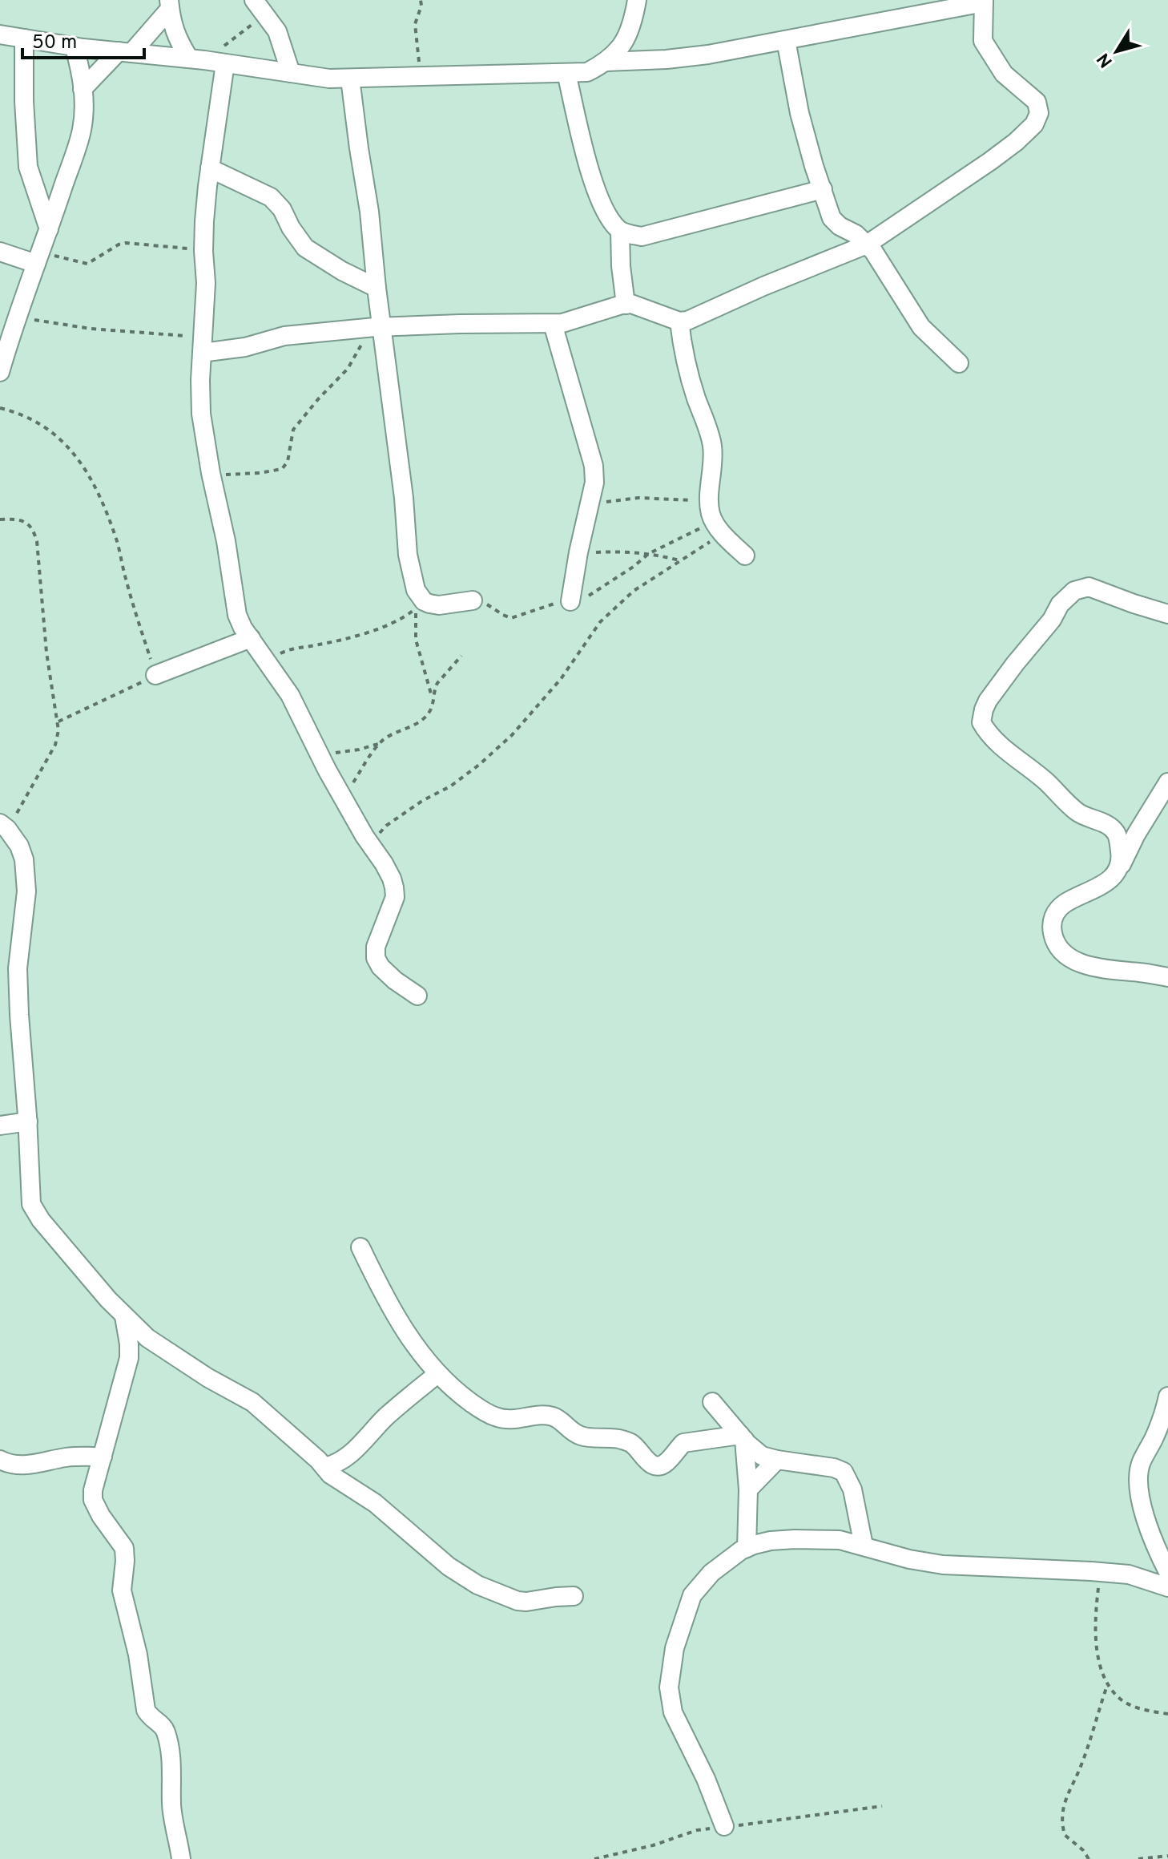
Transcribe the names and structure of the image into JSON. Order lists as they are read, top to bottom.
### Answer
{
  "scale_bar": "50 m",
  "north": "bottom left"
}
